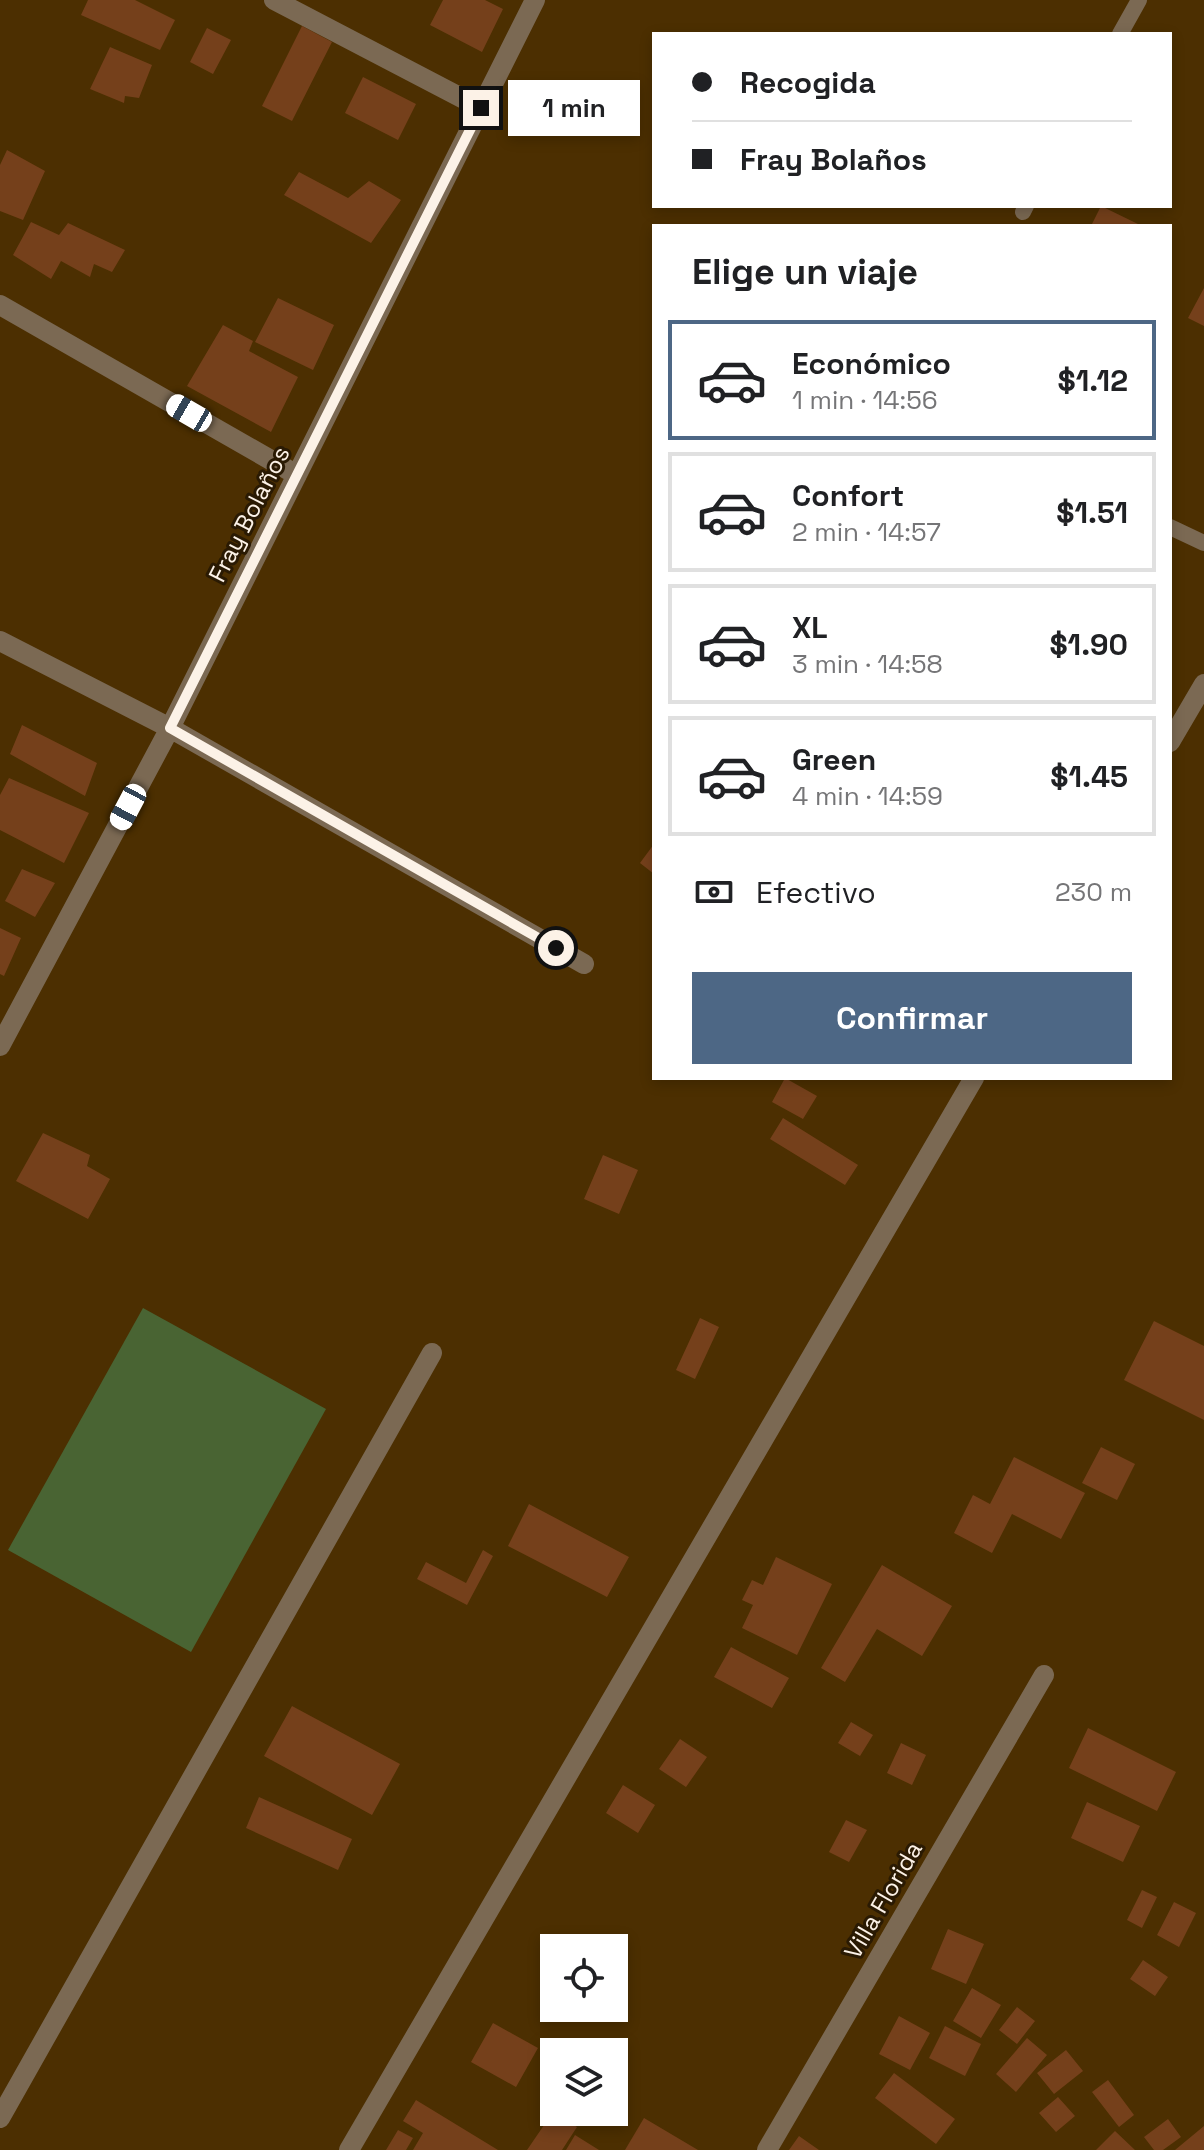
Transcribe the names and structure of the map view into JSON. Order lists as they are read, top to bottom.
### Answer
{
  "streets": {
    "street": ["Fray Bolaños", "Villa Florida"]
  },
  "page": {
    "banner": ["Recogida", "Fray Bolaños"],
    "bubble": "1 min",
    "heading": "Elige un viaje",
    "list": [
      {
        "name": "Económico",
        "note": "1 min · 14:56",
        "value": "$1.12"
      },
      {
        "name": "Confort",
        "note": "2 min · 14:57",
        "value": "$1.51"
      },
      {
        "name": "XL",
        "note": "3 min · 14:58",
        "value": "$1.90"
      },
      {
        "name": "Green",
        "note": "4 min · 14:59",
        "value": "$1.45"
      }
    ],
    "pay": ["Efectivo", "230 m"],
    "buttons": "Confirmar"
  }
}
